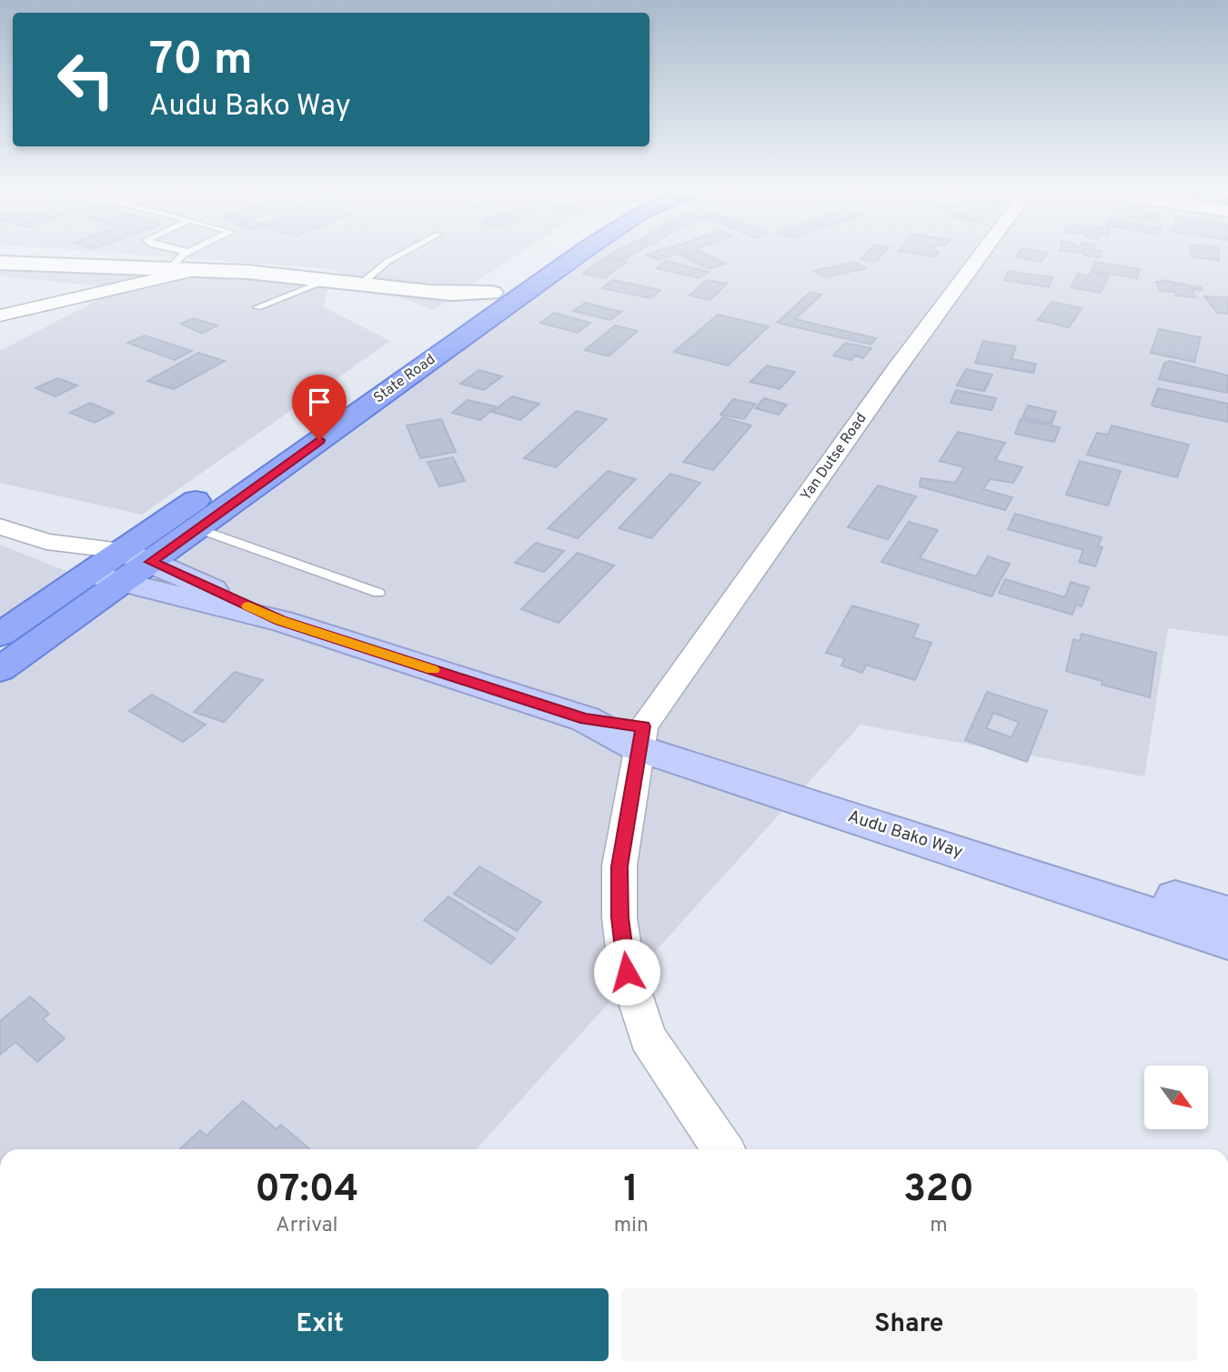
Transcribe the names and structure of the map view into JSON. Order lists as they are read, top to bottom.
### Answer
{
  "streets": {
    "main road": ["State Road", "Audu Bako Way"],
    "street": ["Yan Dutse Road"]
  },
  "crossings": [
    ["State Road", "Audu Bako Way"],
    ["Yan Dutse Road", "Audu Bako Way"]
  ],
  "north": "bottom right",
  "page": {
    "turn": ["70 m", "Audu Bako Way"],
    "eta": [
      "07:04",
      "Arrival",
      "1",
      "min",
      "320",
      "m"
    ],
    "buttons": ["Exit", "Share"]
  }
}
